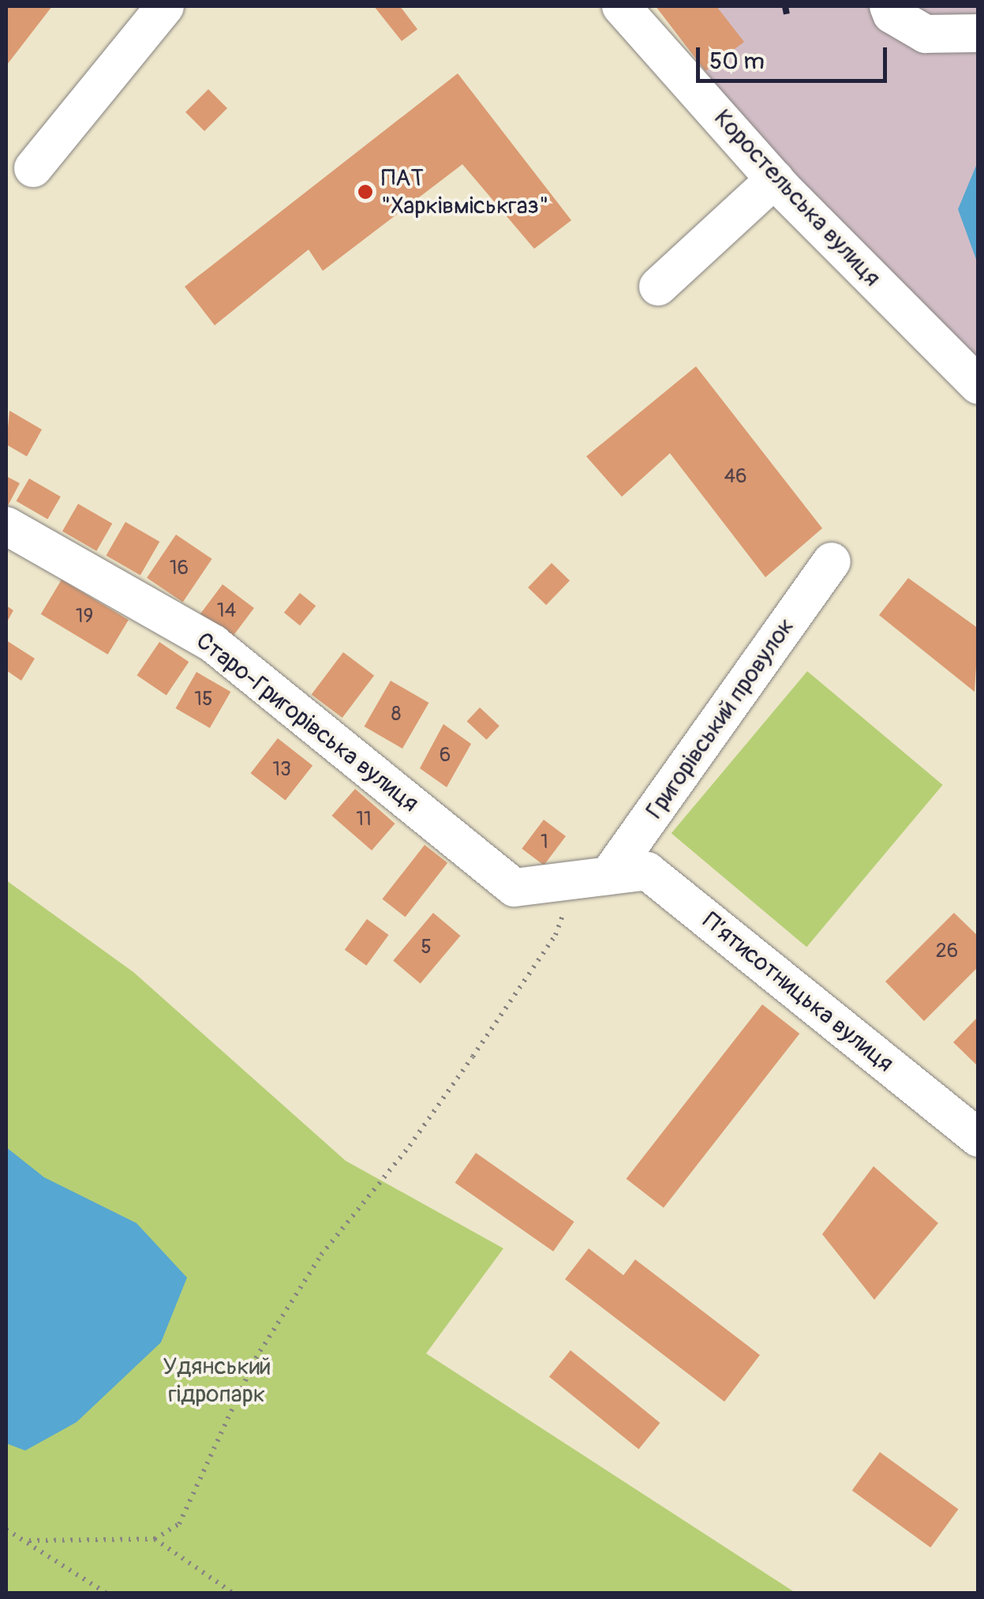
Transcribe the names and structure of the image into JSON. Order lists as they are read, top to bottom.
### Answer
{
  "streets": {
    "street": [
      "Коростельська вулиця",
      "Григорівський провулок",
      "Старо-Григорівська вулиця",
      "П’ятисотницька вулиця"
    ]
  },
  "crossings": [
    ["Григорівський провулок", "Старо-Григорівська вулиця"],
    ["Григорівський провулок", "П’ятисотницька вулиця"],
    ["Старо-Григорівська вулиця", "П’ятисотницька вулиця"]
  ],
  "parks": ["Удянський гідропарк"],
  "places": ["ПАТ \"Харківміськгаз\""],
  "house_numbers": [
    "46",
    "16",
    "14",
    "19",
    "15",
    "8",
    "6",
    "13",
    "11",
    "1",
    "5",
    "26"
  ],
  "scale_bar": "50 m"
}
